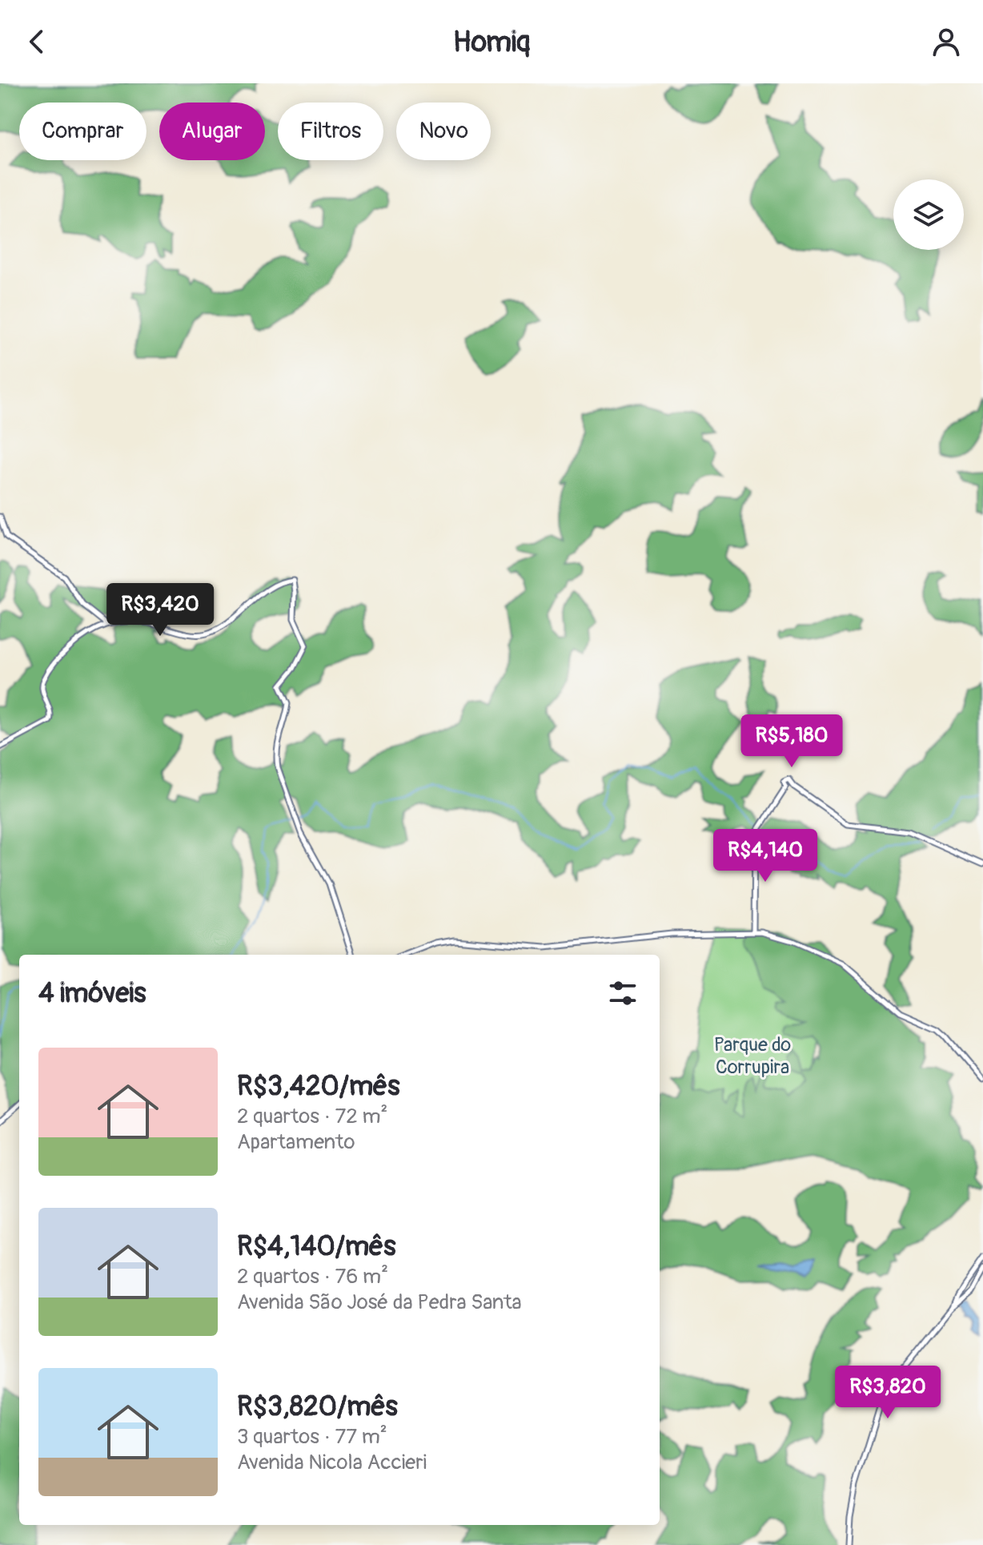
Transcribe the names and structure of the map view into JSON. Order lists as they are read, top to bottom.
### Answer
{
  "parks": ["Parque do Corrupira"],
  "page": {
    "header": "Homiq",
    "chip": [
      "Comprar",
      "Alugar",
      "Filtros",
      "Novo"
    ],
    "price": [
      "R$3,420",
      "R$5,180",
      "R$4,140",
      "R$3,820"
    ],
    "heading": "4 imóveis",
    "list": [
      {
        "name": "R$3,420/mês",
        "note": "2 quartos · 72 m² · Apartamento"
      },
      {
        "name": "R$4,140/mês",
        "note": "2 quartos · 76 m² · Avenida São José da Pedra Santa"
      },
      {
        "name": "R$3,820/mês",
        "note": "3 quartos · 77 m² · Avenida Nicola Accieri"
      }
    ]
  }
}
